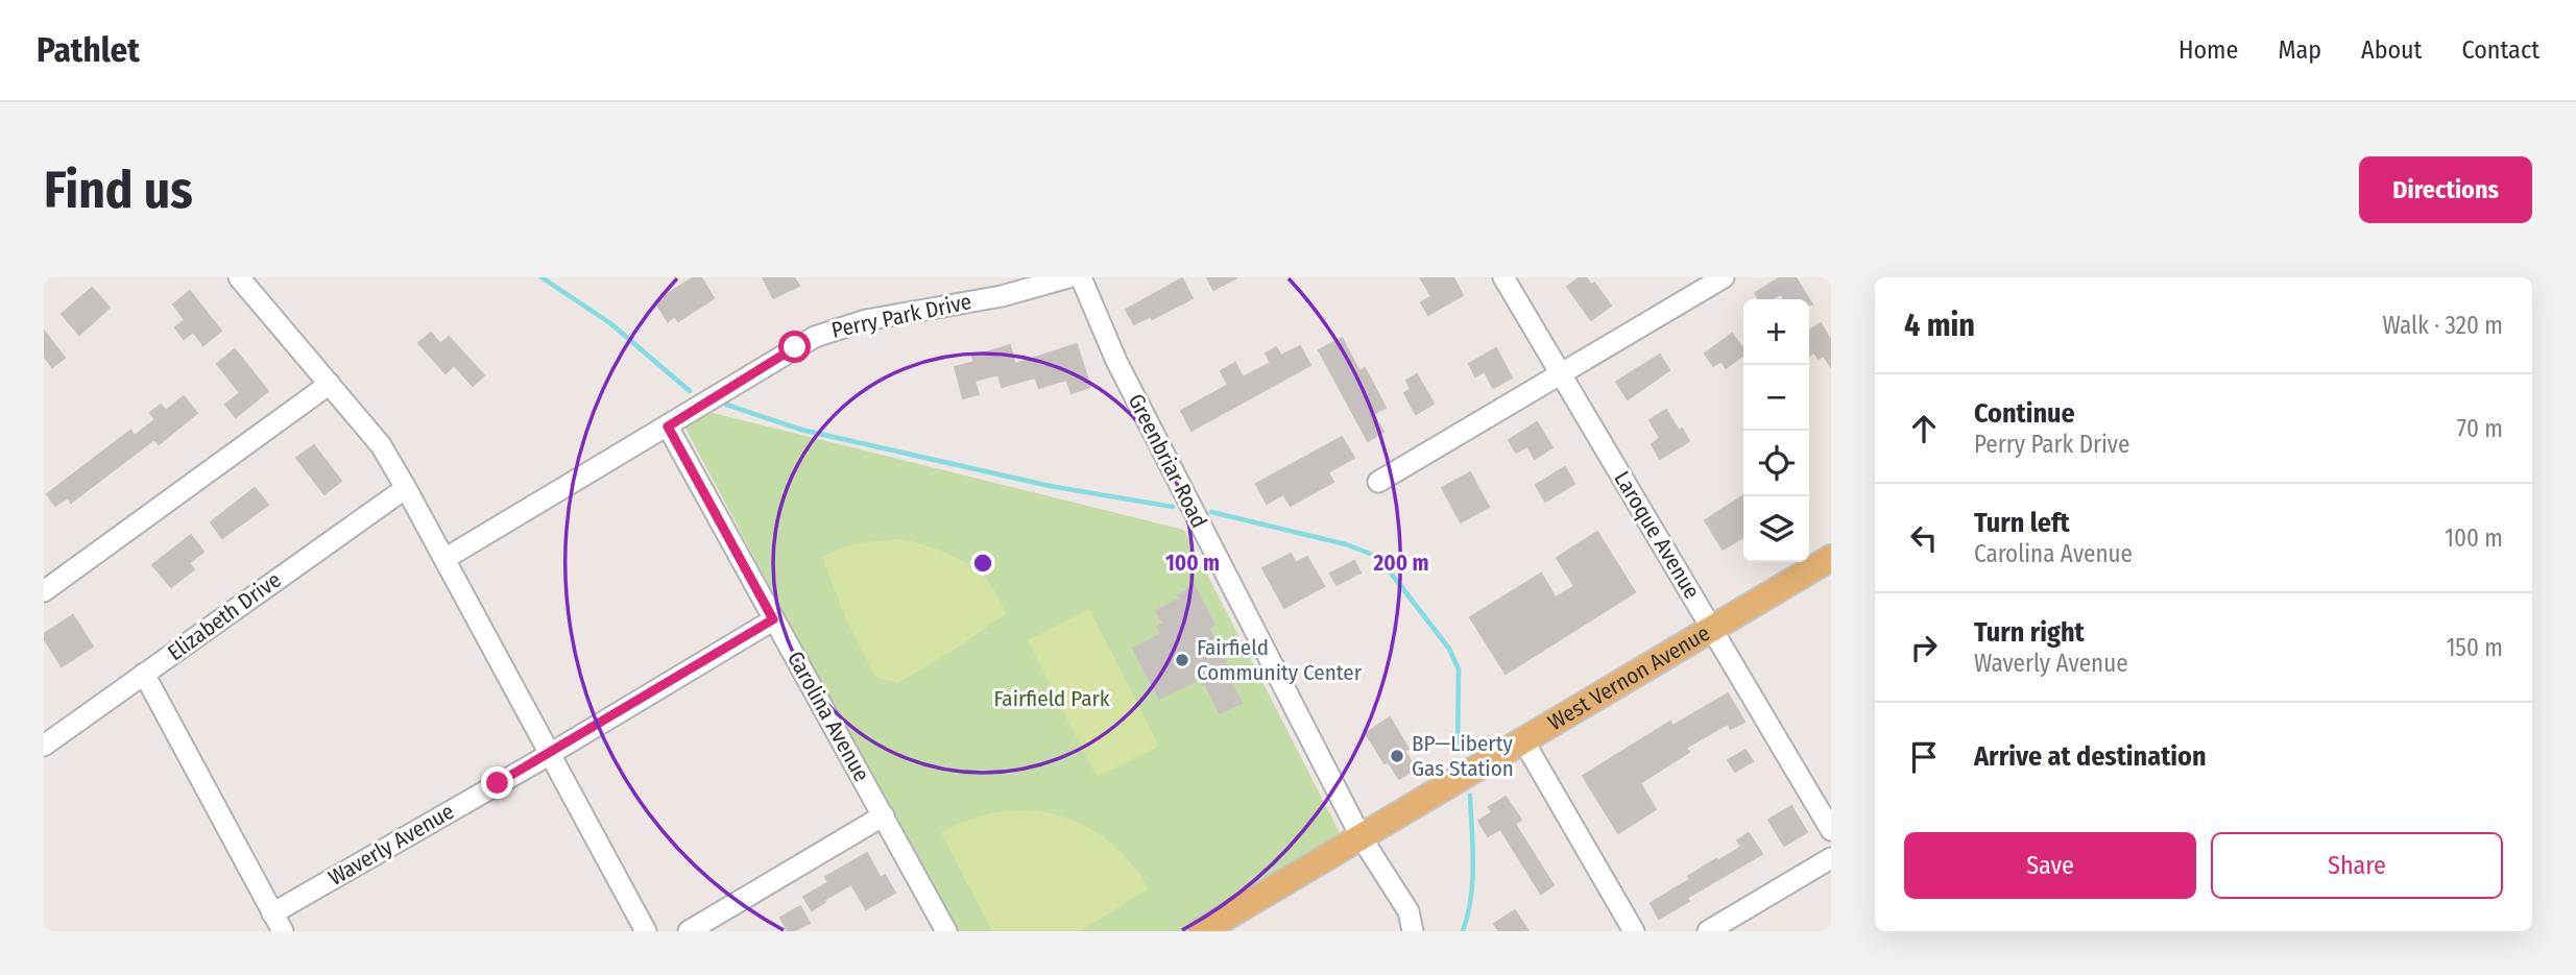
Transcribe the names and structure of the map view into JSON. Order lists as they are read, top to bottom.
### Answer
{
  "streets": {
    "main road": ["West Vernon Avenue"],
    "street": [
      "Perry Park Drive",
      "Greenbriar Road",
      "Laroque Avenue",
      "Elizabeth Drive",
      "Carolina Avenue",
      "Waverly Avenue"
    ]
  },
  "crossings": [
    ["Perry Park Drive", "Carolina Avenue"],
    ["Greenbriar Road", "West Vernon Avenue"],
    ["Laroque Avenue", "West Vernon Avenue"],
    ["Carolina Avenue", "Waverly Avenue"]
  ],
  "parks": ["Fairfield Park"],
  "places": ["Fairfield Community Center", "BP—Liberty Gas Station"],
  "page": {
    "header": "Pathlet",
    "nav": [
      "Home",
      "Map",
      "About",
      "Contact"
    ],
    "buttons": [
      "Directions",
      ["Save", "Share"]
    ],
    "title": "Find us",
    "heading": ["4 min", "Walk · 320 m"],
    "map_buttons": ["+", "−"],
    "list": [
      ["Continue", "Perry Park Drive", "70 m"],
      ["Turn left", "Carolina Avenue", "100 m"],
      ["Turn right", "Waverly Avenue", "150 m"],
      "Arrive at destination"
    ]
  },
  "rings": ["100 m", "200 m"]
}
